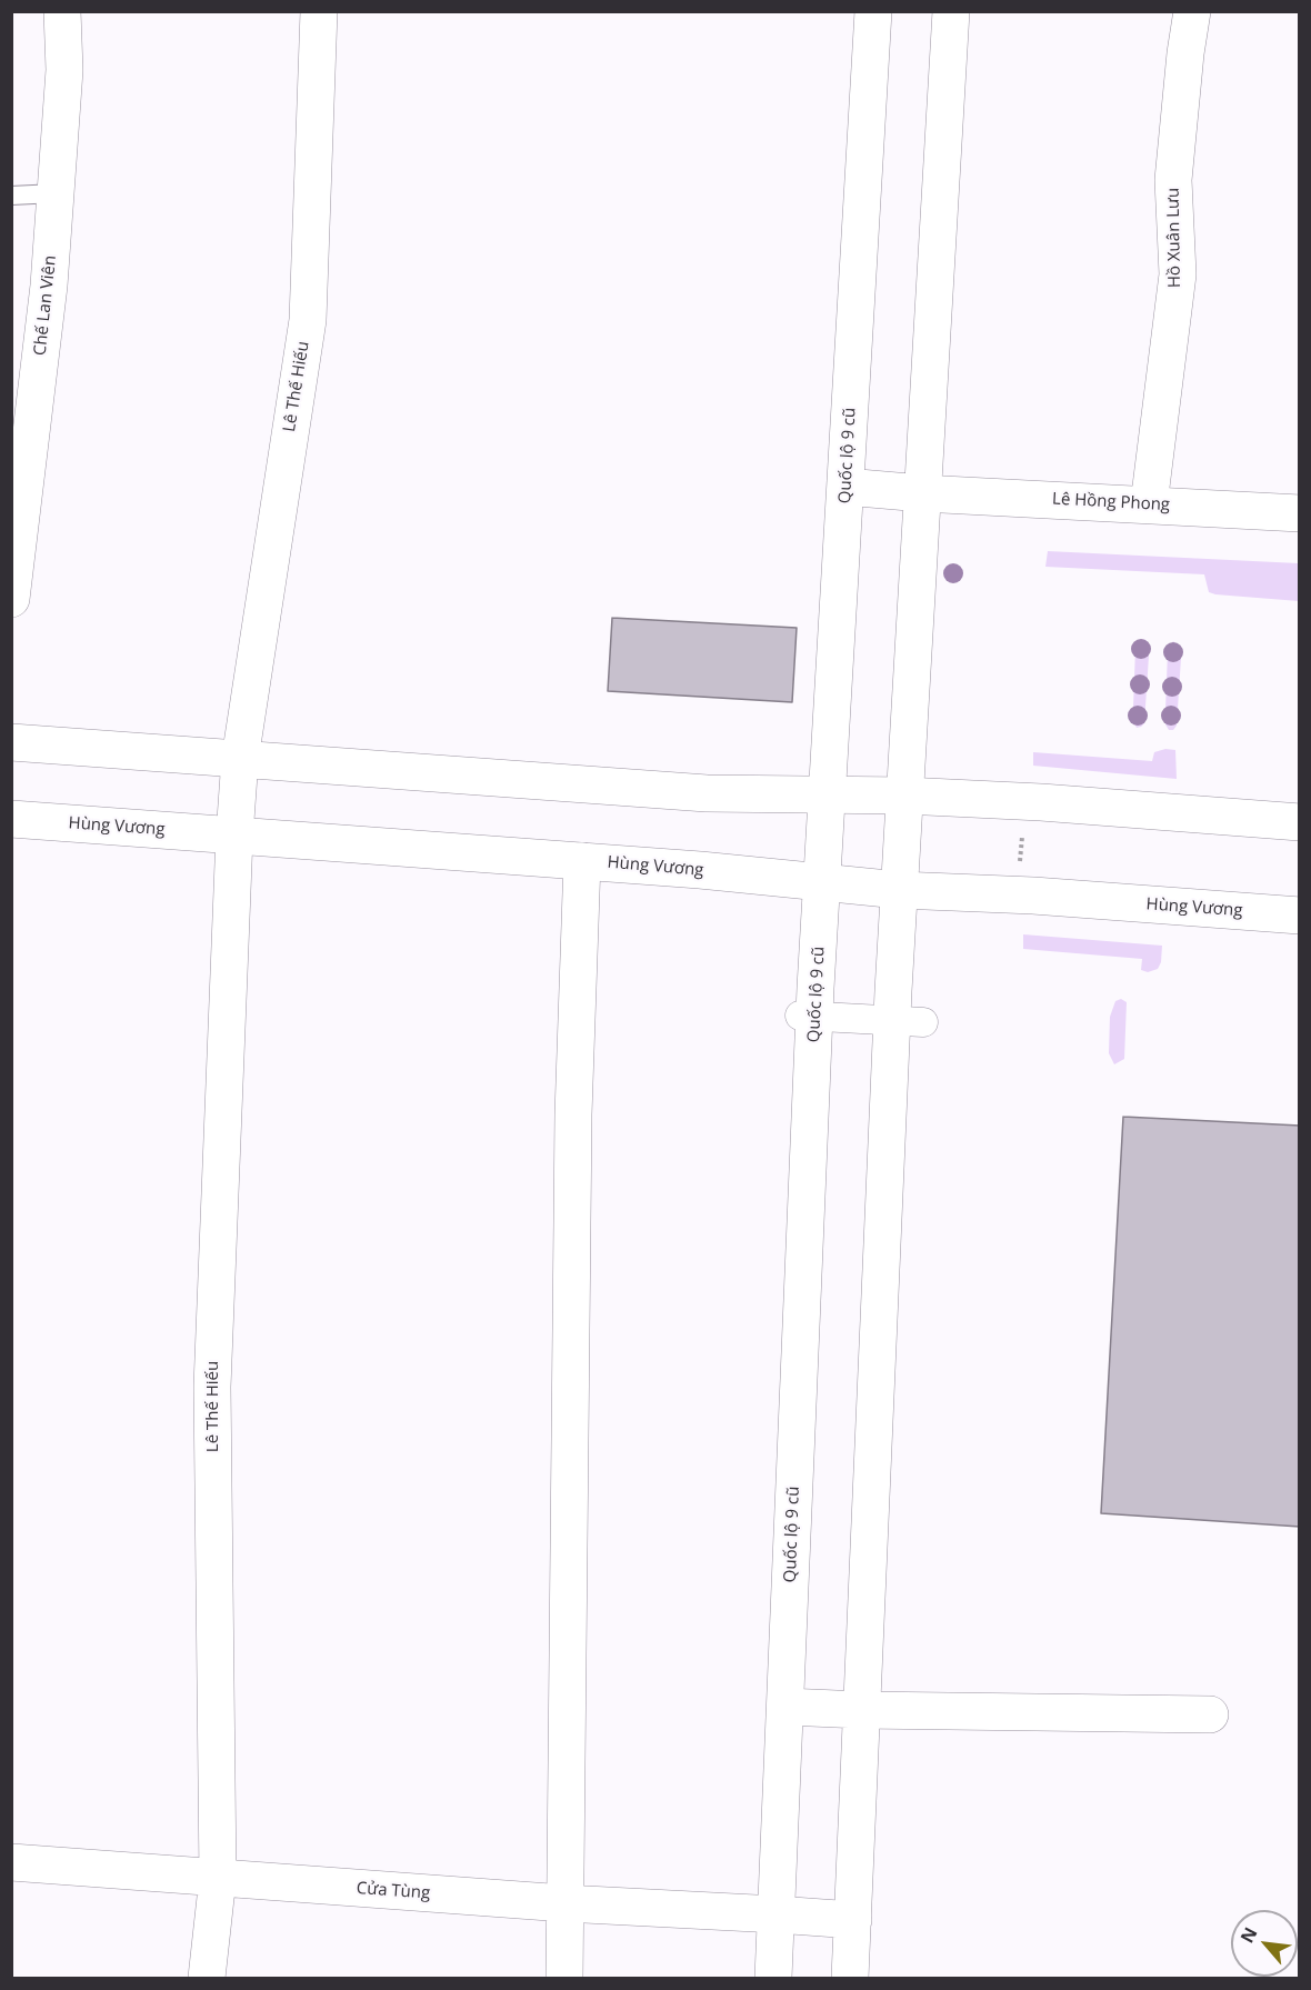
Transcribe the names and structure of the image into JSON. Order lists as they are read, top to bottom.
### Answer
{
  "streets": {
    "main road": [
      "Hồ Xuân Lưu",
      "Chế Lan Viên",
      "Lê Thế Hiếu",
      "Quốc lộ 9 cũ",
      "Lê Hồng Phong",
      "Hùng Vương",
      "Cửa Tùng"
    ]
  },
  "crossings": [
    ["Hồ Xuân Lưu", "Lê Hồng Phong"],
    ["Lê Thế Hiếu", "Hùng Vương"],
    ["Lê Thế Hiếu", "Cửa Tùng"],
    ["Quốc lộ 9 cũ", "Lê Hồng Phong"],
    ["Quốc lộ 9 cũ", "Hùng Vương"],
    ["Quốc lộ 9 cũ", "Cửa Tùng"]
  ],
  "north": "top left"
}
